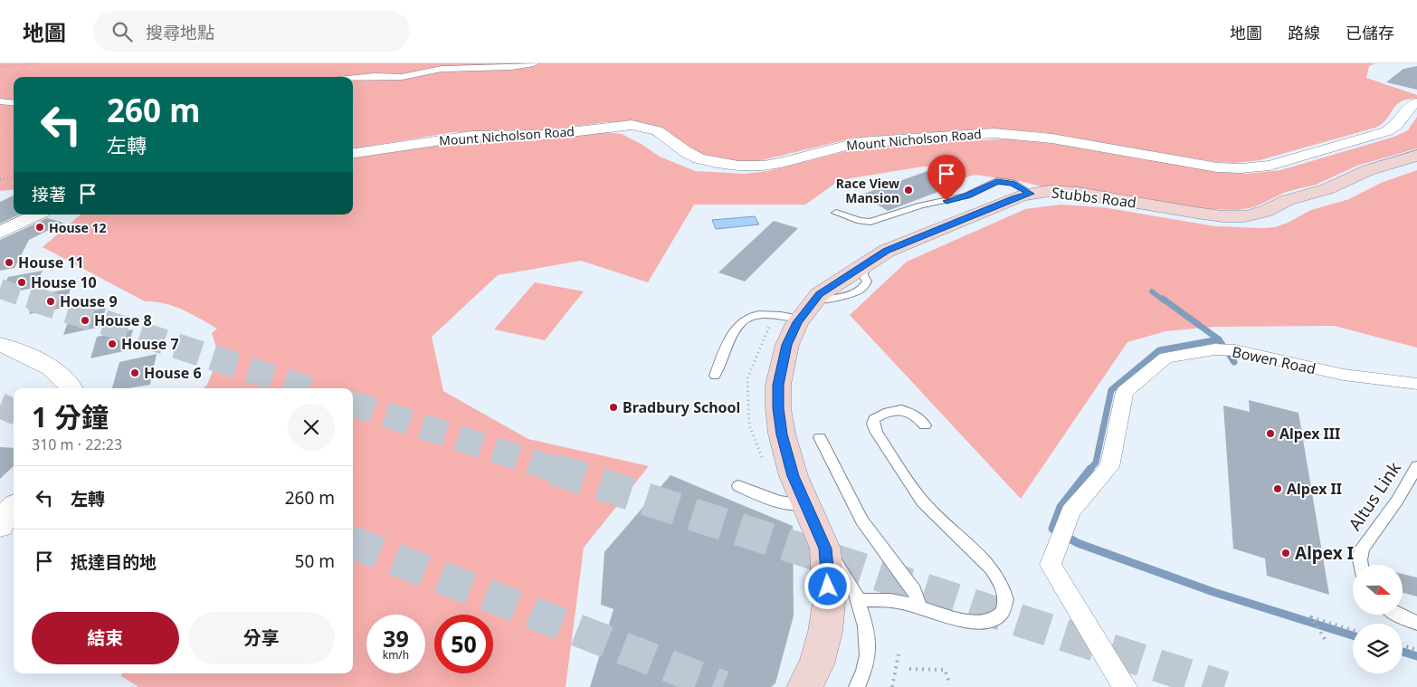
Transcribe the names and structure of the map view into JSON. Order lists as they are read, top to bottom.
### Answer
{
  "streets": {
    "main road": ["Stubbs Road"],
    "street": ["Mount Nicholson Road", "Bowen Road"],
    "lane": ["Altus Link"]
  },
  "places": [
    "Race View Mansion",
    "House 12",
    "House 11",
    "House 10",
    "House 9",
    "House 8",
    "House 7",
    "House 6",
    "Bradbury School",
    "Alpex III",
    "Alpex II",
    "Alpex I"
  ],
  "north": "right",
  "page": {
    "header": "地圖",
    "search": "搜尋地點",
    "nav": ["地圖", "路線", "已儲存"],
    "turn": ["260 m", "左轉"],
    "then": "接著",
    "heading": ["1 分鐘", "310 m · 22:23"],
    "list": [
      {
        "name": "左轉",
        "value": "260 m"
      },
      {
        "name": "抵達目的地",
        "value": "50 m"
      }
    ],
    "buttons": ["結束", "分享"],
    "speed": "39 km/h",
    "limit": "50"
  }
}
